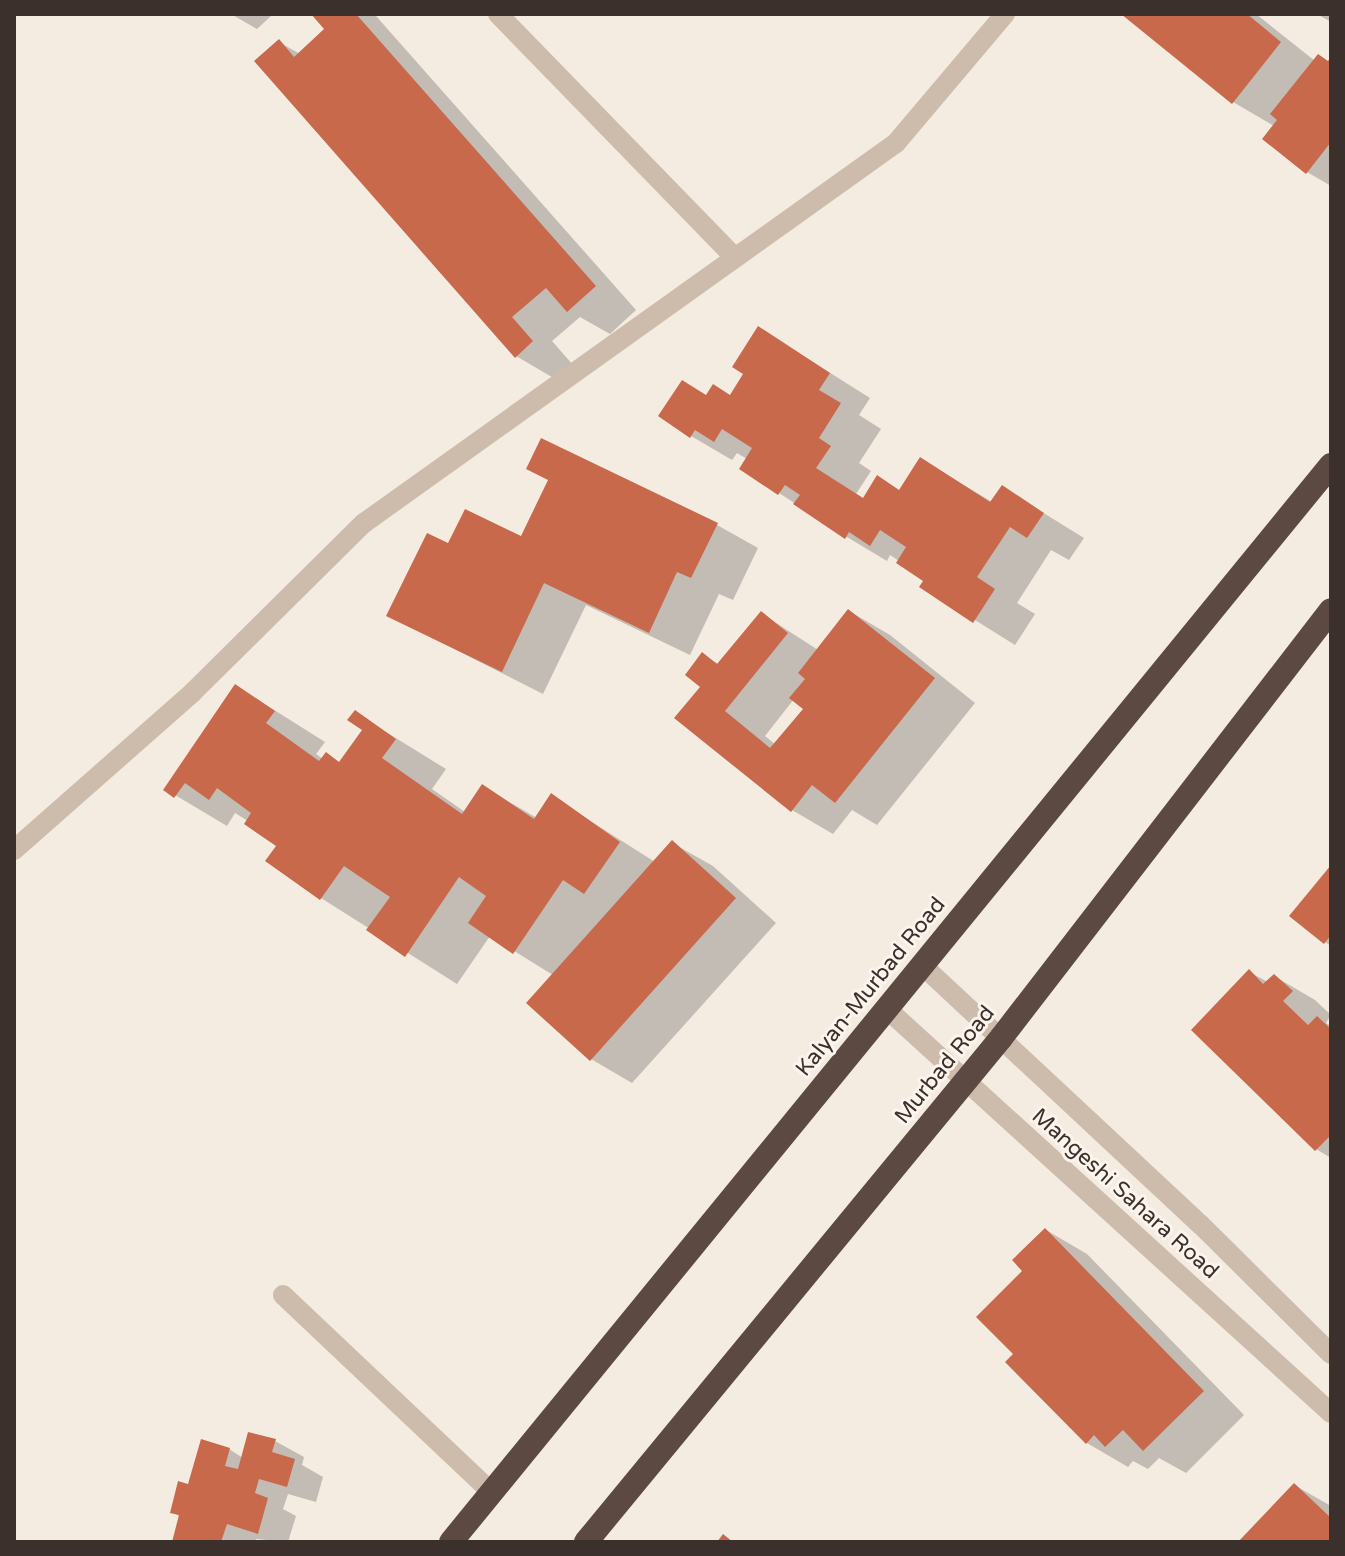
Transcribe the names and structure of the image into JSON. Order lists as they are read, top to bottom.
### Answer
{
  "streets": {
    "highway": ["Kalyan-Murbad Road", "Murbad Road"],
    "street": ["Mangeshi Sahara Road"]
  },
  "crossings": [
    ["Kalyan-Murbad Road", "Mangeshi Sahara Road"],
    ["Murbad Road", "Mangeshi Sahara Road"]
  ]
}
